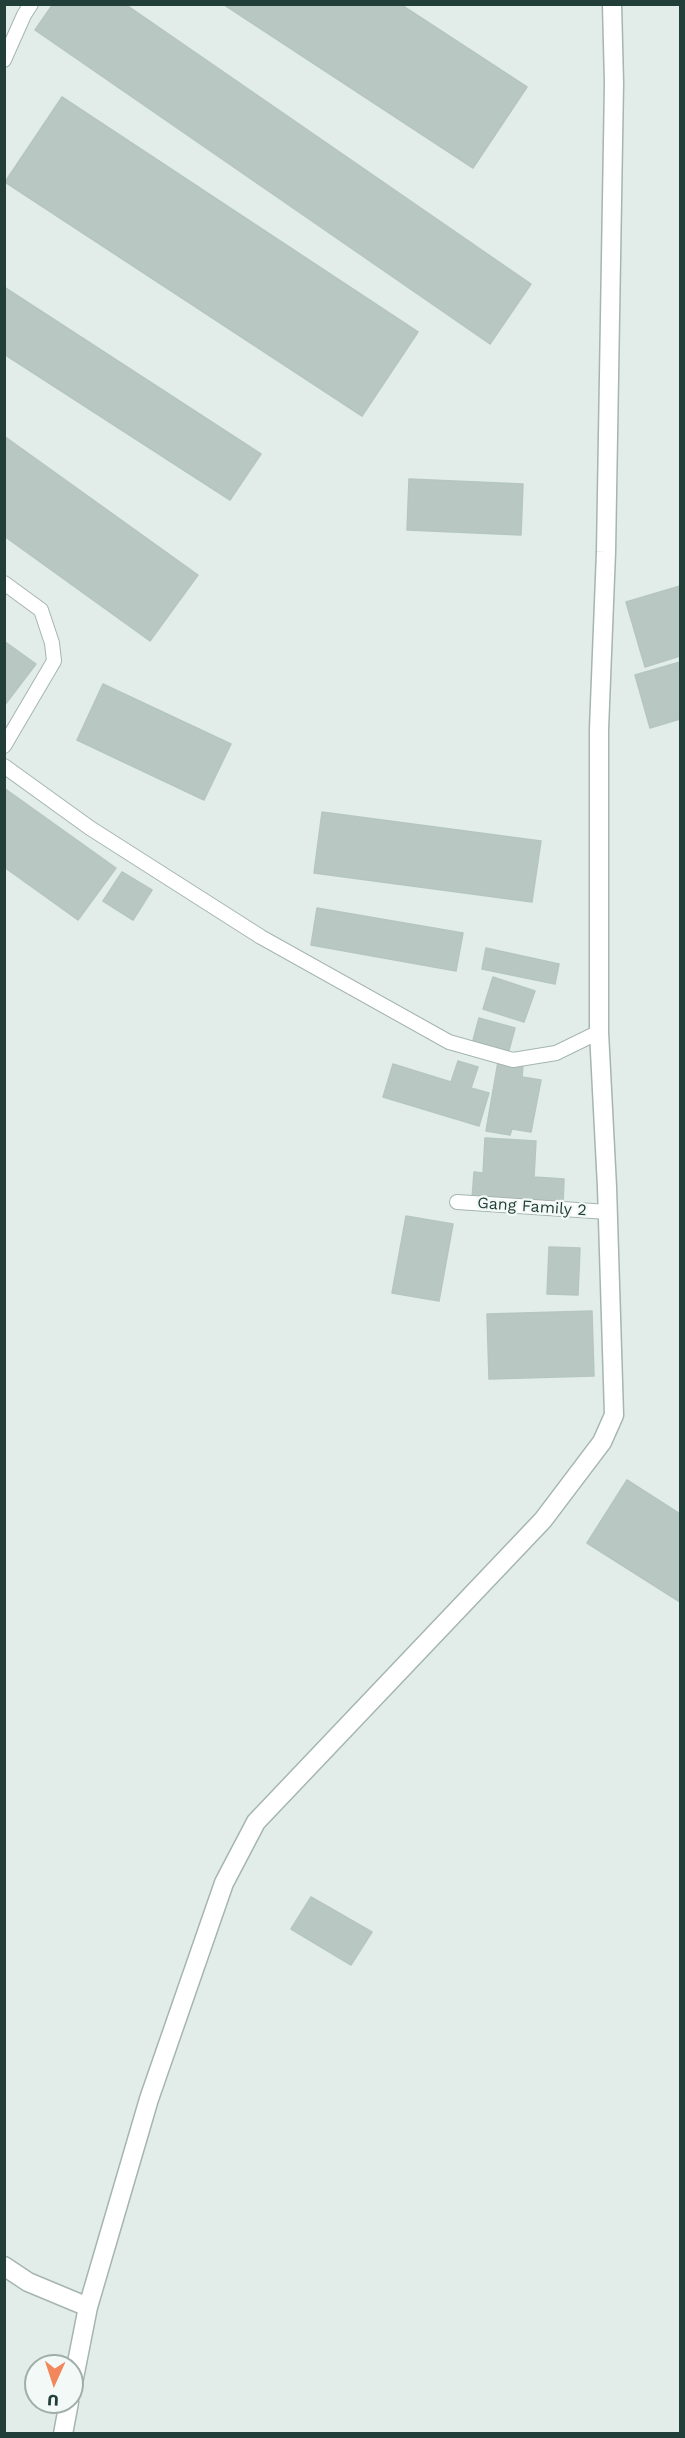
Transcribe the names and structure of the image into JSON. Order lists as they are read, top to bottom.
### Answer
{
  "streets": {
    "lane": ["Gang Family 2"]
  },
  "north": "bottom"
}
